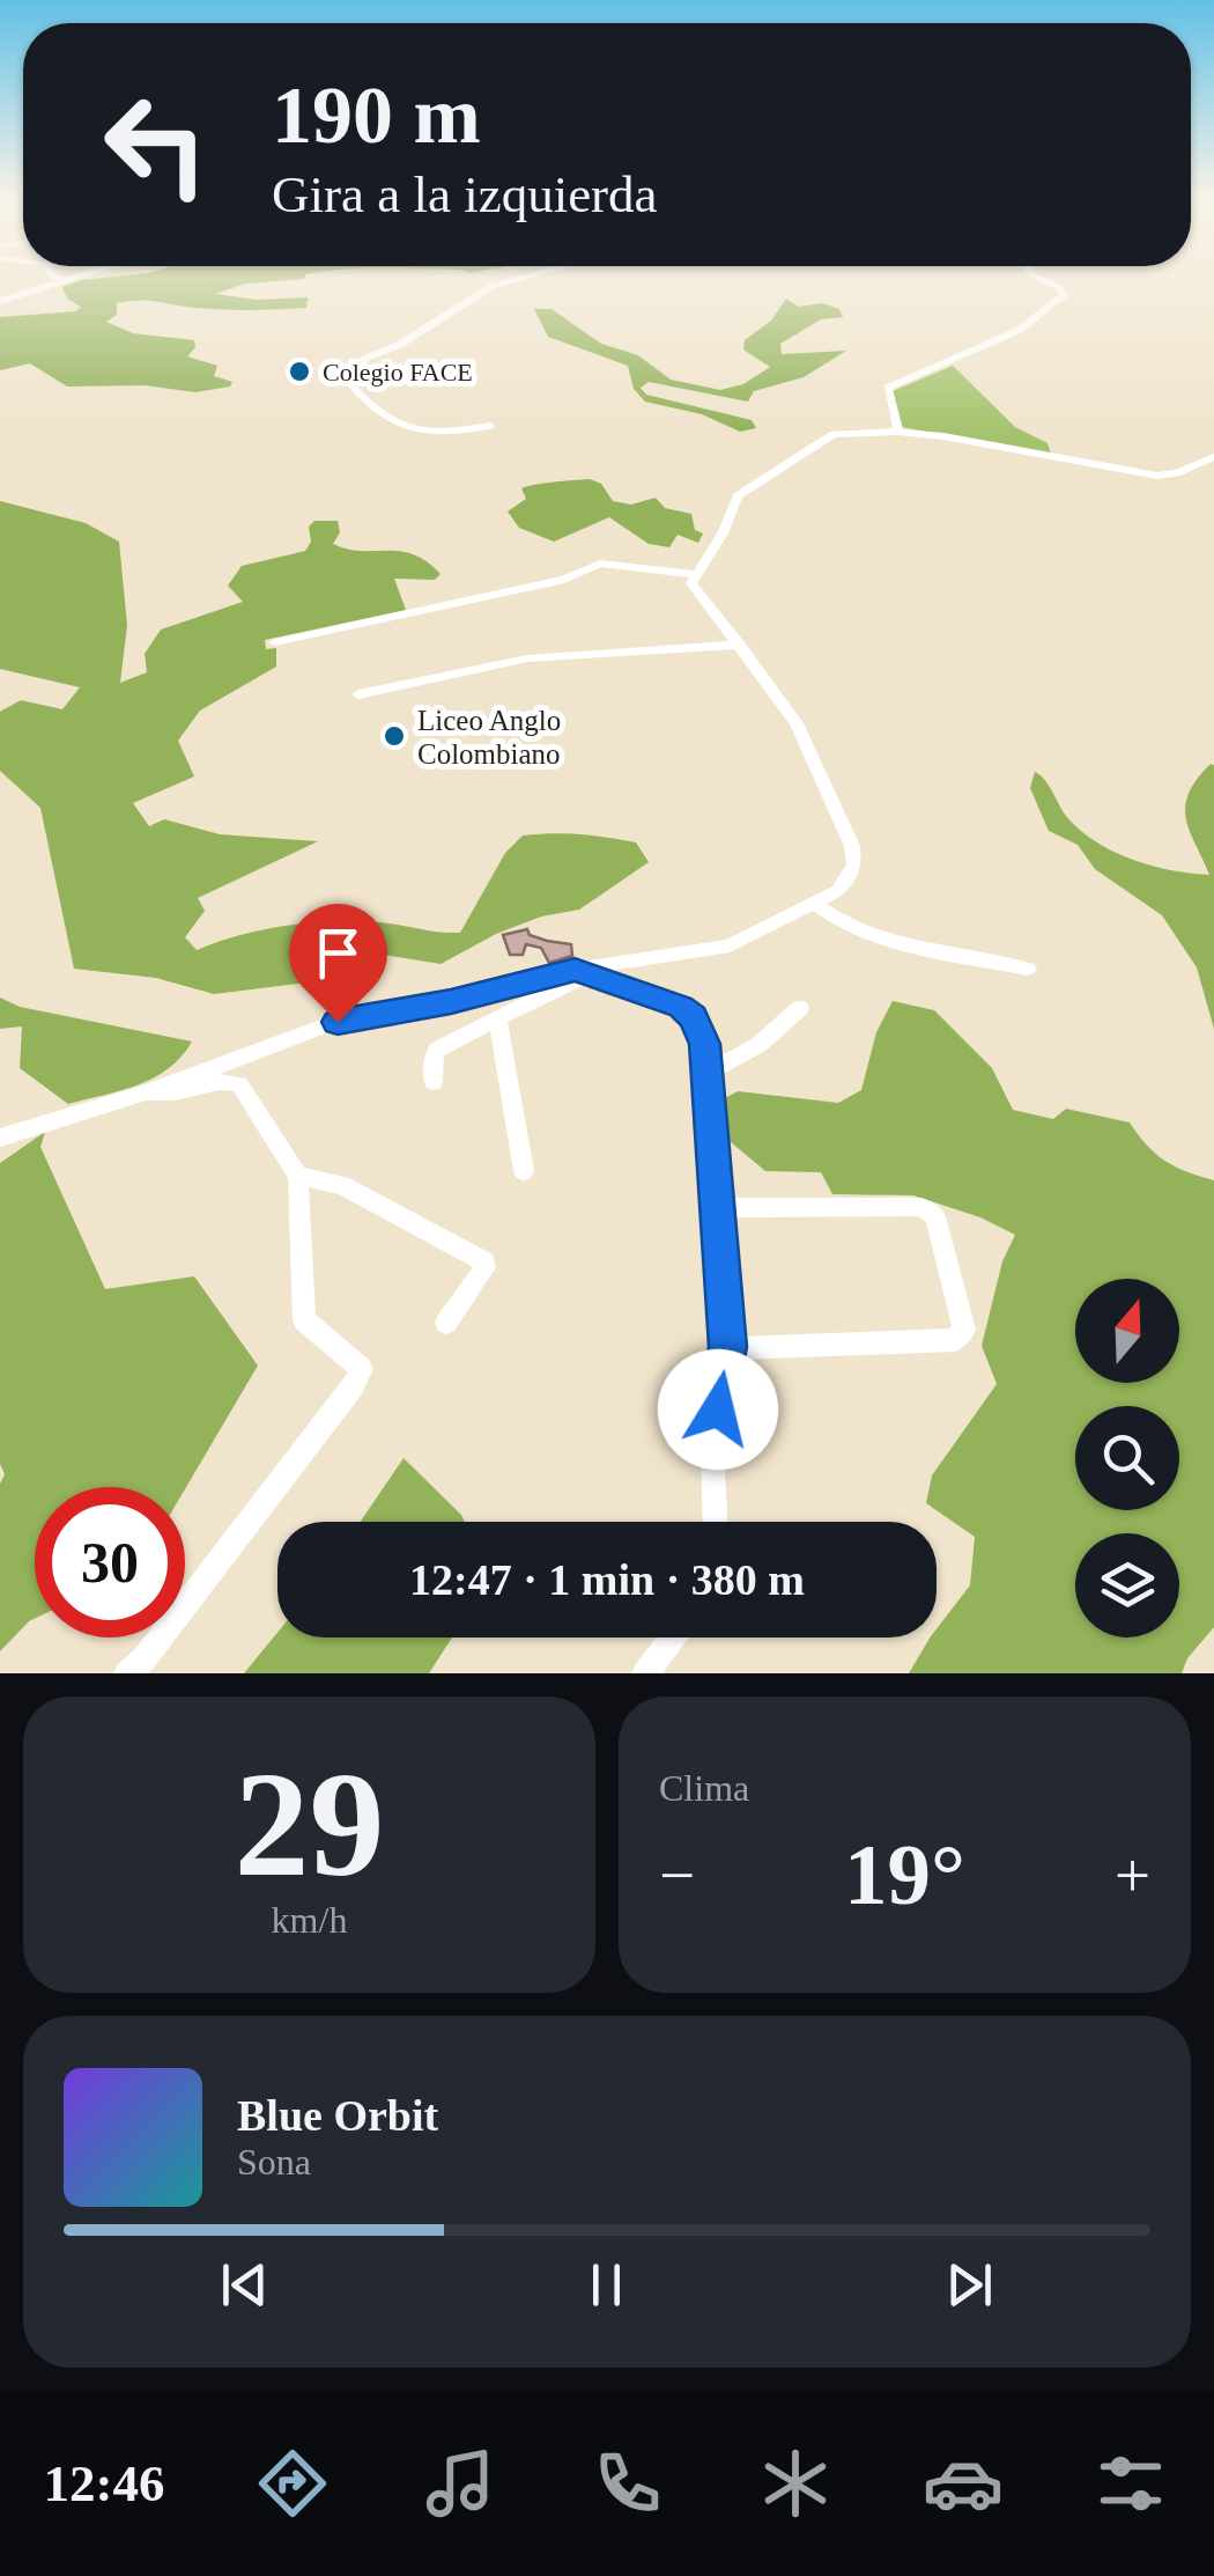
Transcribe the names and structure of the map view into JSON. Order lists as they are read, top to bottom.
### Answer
{
  "places": ["Colegio FACE", "Liceo Anglo Colombiano"],
  "north": "top",
  "page": {
    "turn": ["190 m", "Gira a la izquierda"],
    "limit": "30",
    "trip": "12:47 · 1 min · 380 m",
    "tile": [
      ["29", "km/h"],
      "Clima"
    ],
    "heat": ["−", "19°", "+"],
    "song": ["Blue Orbit", "Sona"],
    "tabs": "12:46"
  }
}
